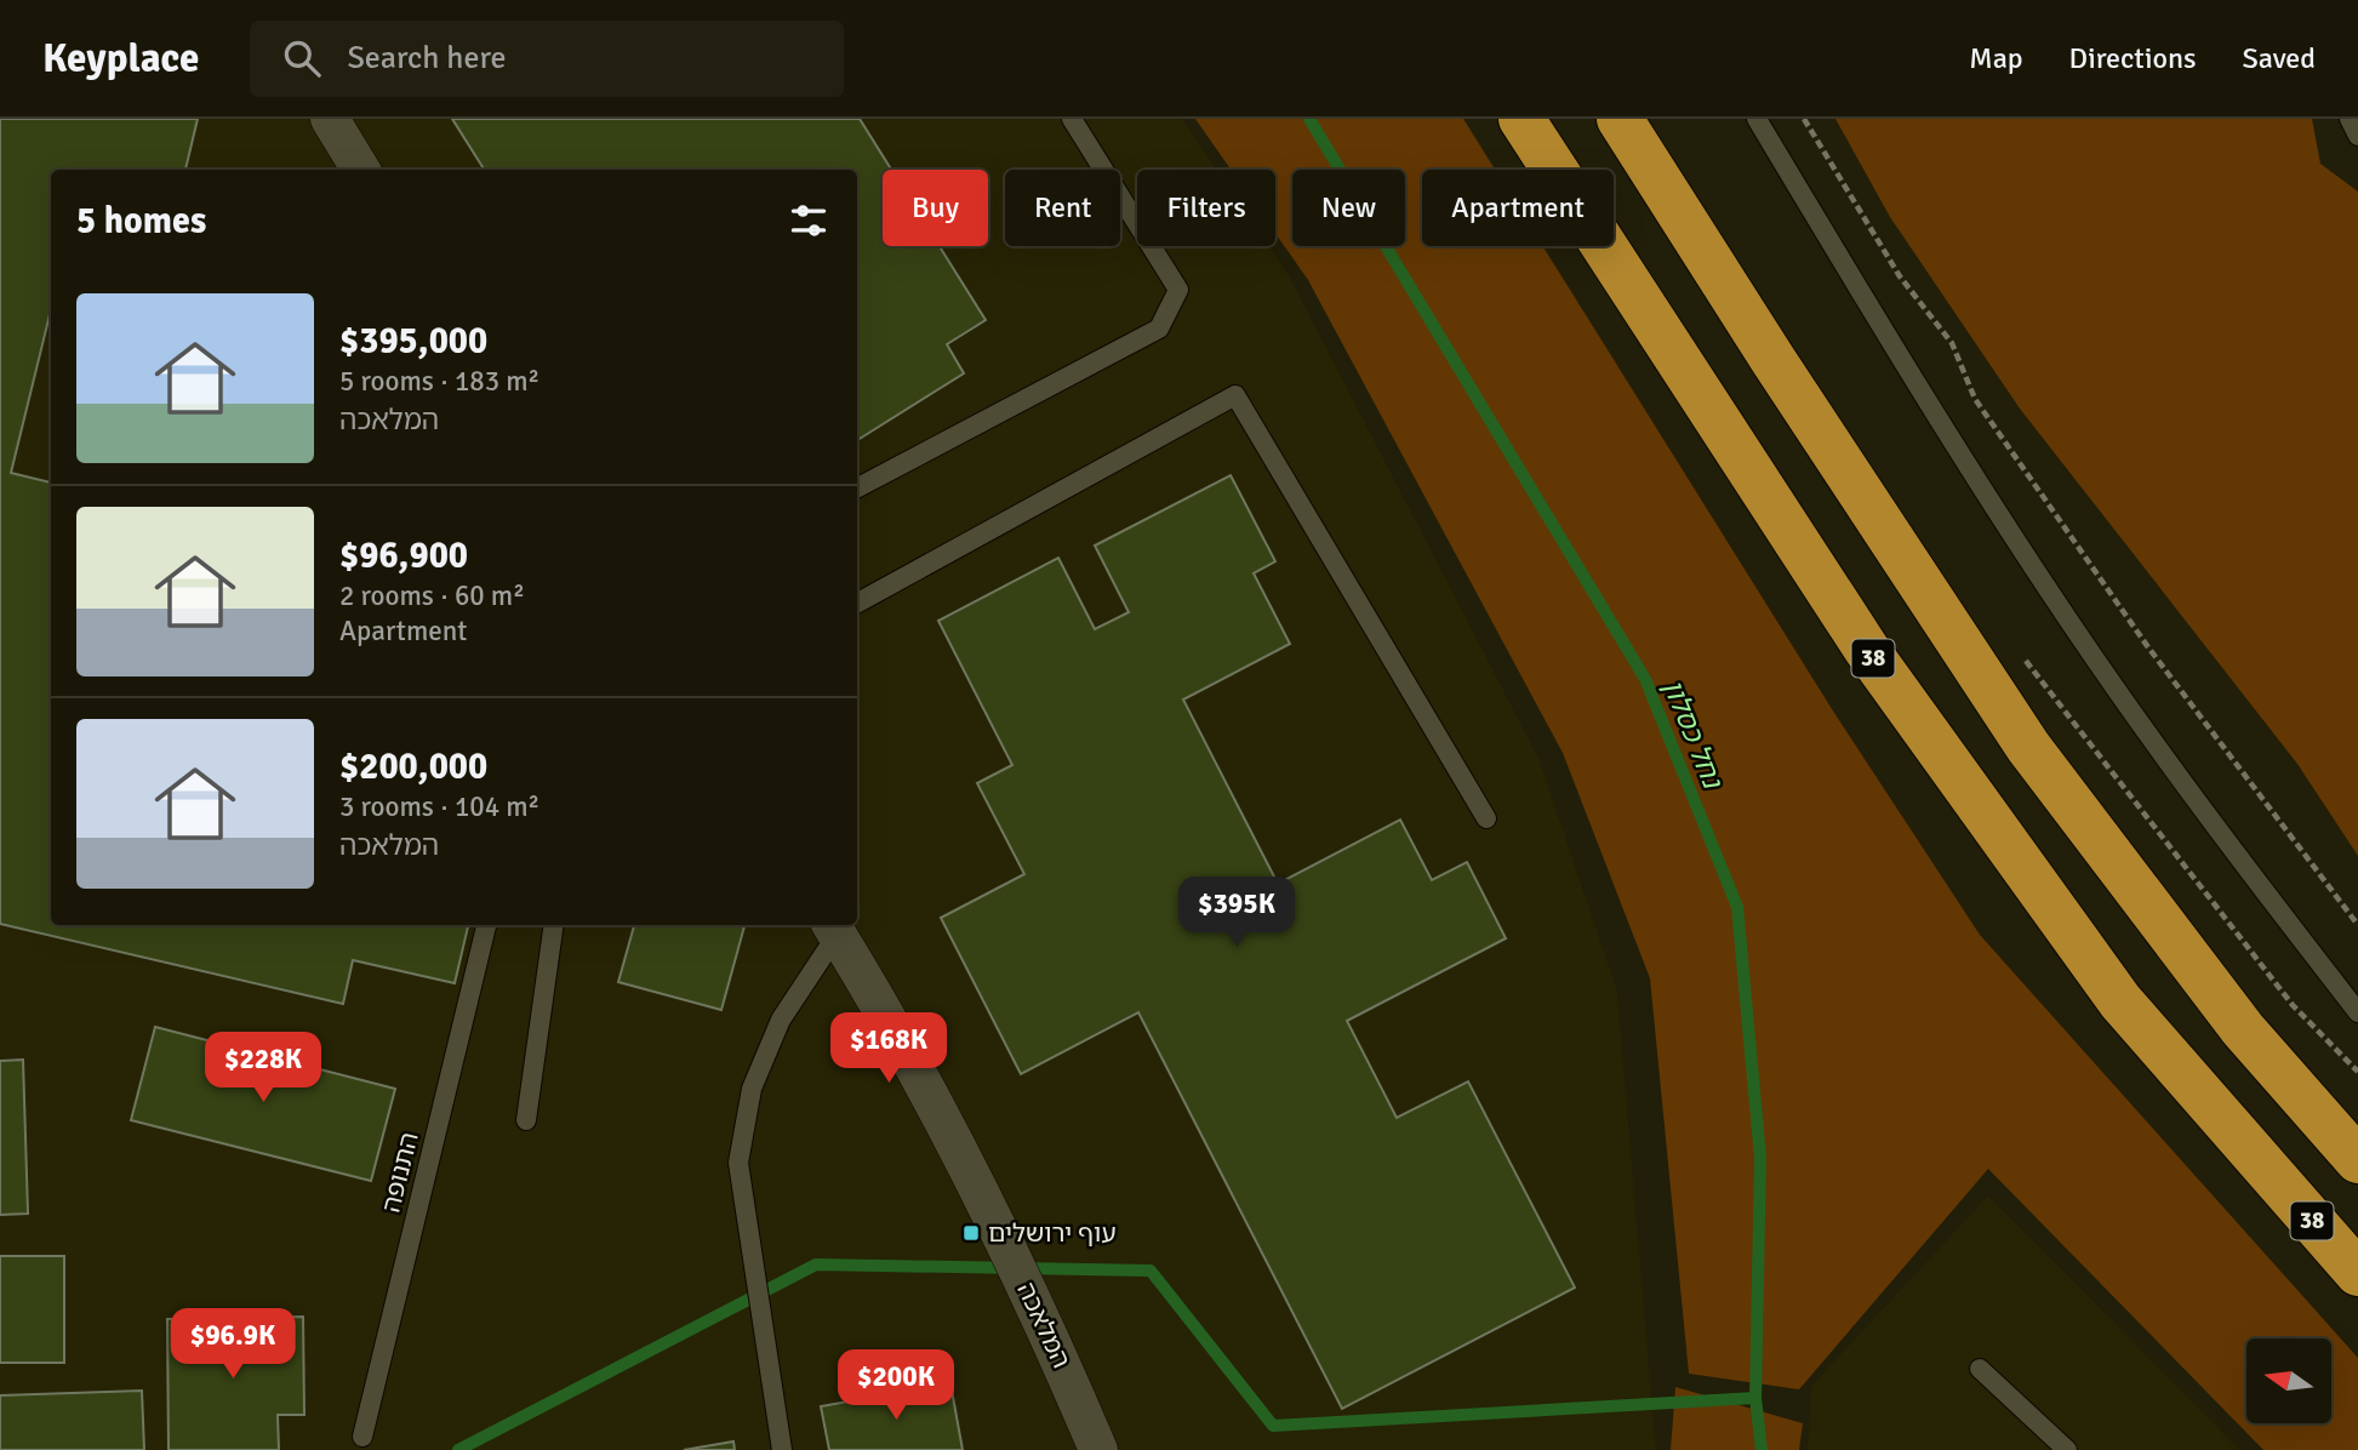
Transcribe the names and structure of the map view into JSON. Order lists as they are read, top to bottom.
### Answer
{
  "streets": {
    "highway": ["38"],
    "street": ["המלאכה"],
    "lane": ["התנופה"]
  },
  "water": ["נחל כסלון"],
  "places": {
    "transit": ["עוף ירושלים"]
  },
  "north": "left",
  "page": {
    "header": "Keyplace",
    "search": "Search here",
    "nav": ["Map", "Directions", "Saved"],
    "chip": [
      "Buy",
      "Rent",
      "Filters",
      "New",
      "Apartment"
    ],
    "heading": "5 homes",
    "list": [
      {
        "name": "$395,000",
        "note": "5 rooms · 183 m² · המלאכה"
      },
      {
        "name": "$96,900",
        "note": "2 rooms · 60 m² · Apartment"
      },
      {
        "name": "$200,000",
        "note": "3 rooms · 104 m² · המלאכה"
      }
    ],
    "price": [
      "$395K",
      "$168K",
      "$228K",
      "$96.9K",
      "$200K"
    ]
  }
}
